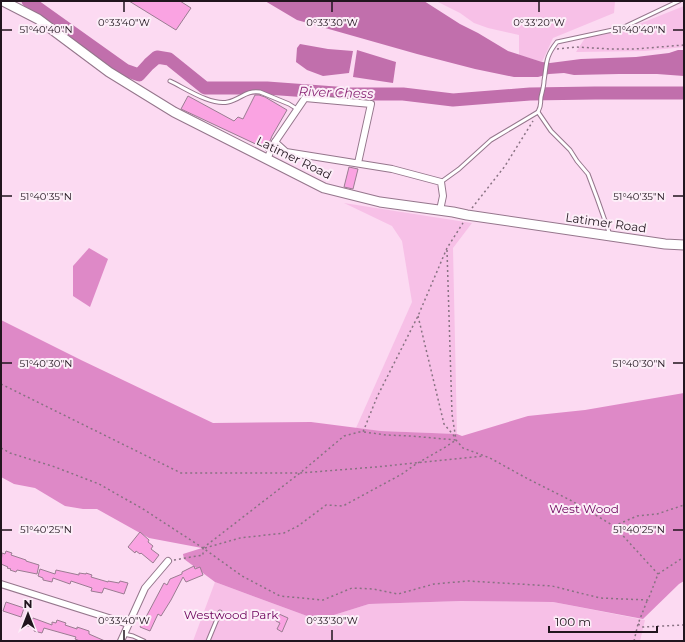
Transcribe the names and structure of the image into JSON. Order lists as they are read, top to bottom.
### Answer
{
  "streets": {
    "street": ["Latimer Road"]
  },
  "water": ["River Chess"],
  "parks": ["West Wood", "Westwood Park"],
  "scale_bar": "100 m",
  "north": "top",
  "coordinates": [
    "0°33'40\"W",
    "0°33'30\"W",
    "0°33'20\"W",
    "51°40'40\"N",
    "51°40'35\"N",
    "51°40'30\"N",
    "51°40'25\"N"
  ]
}
